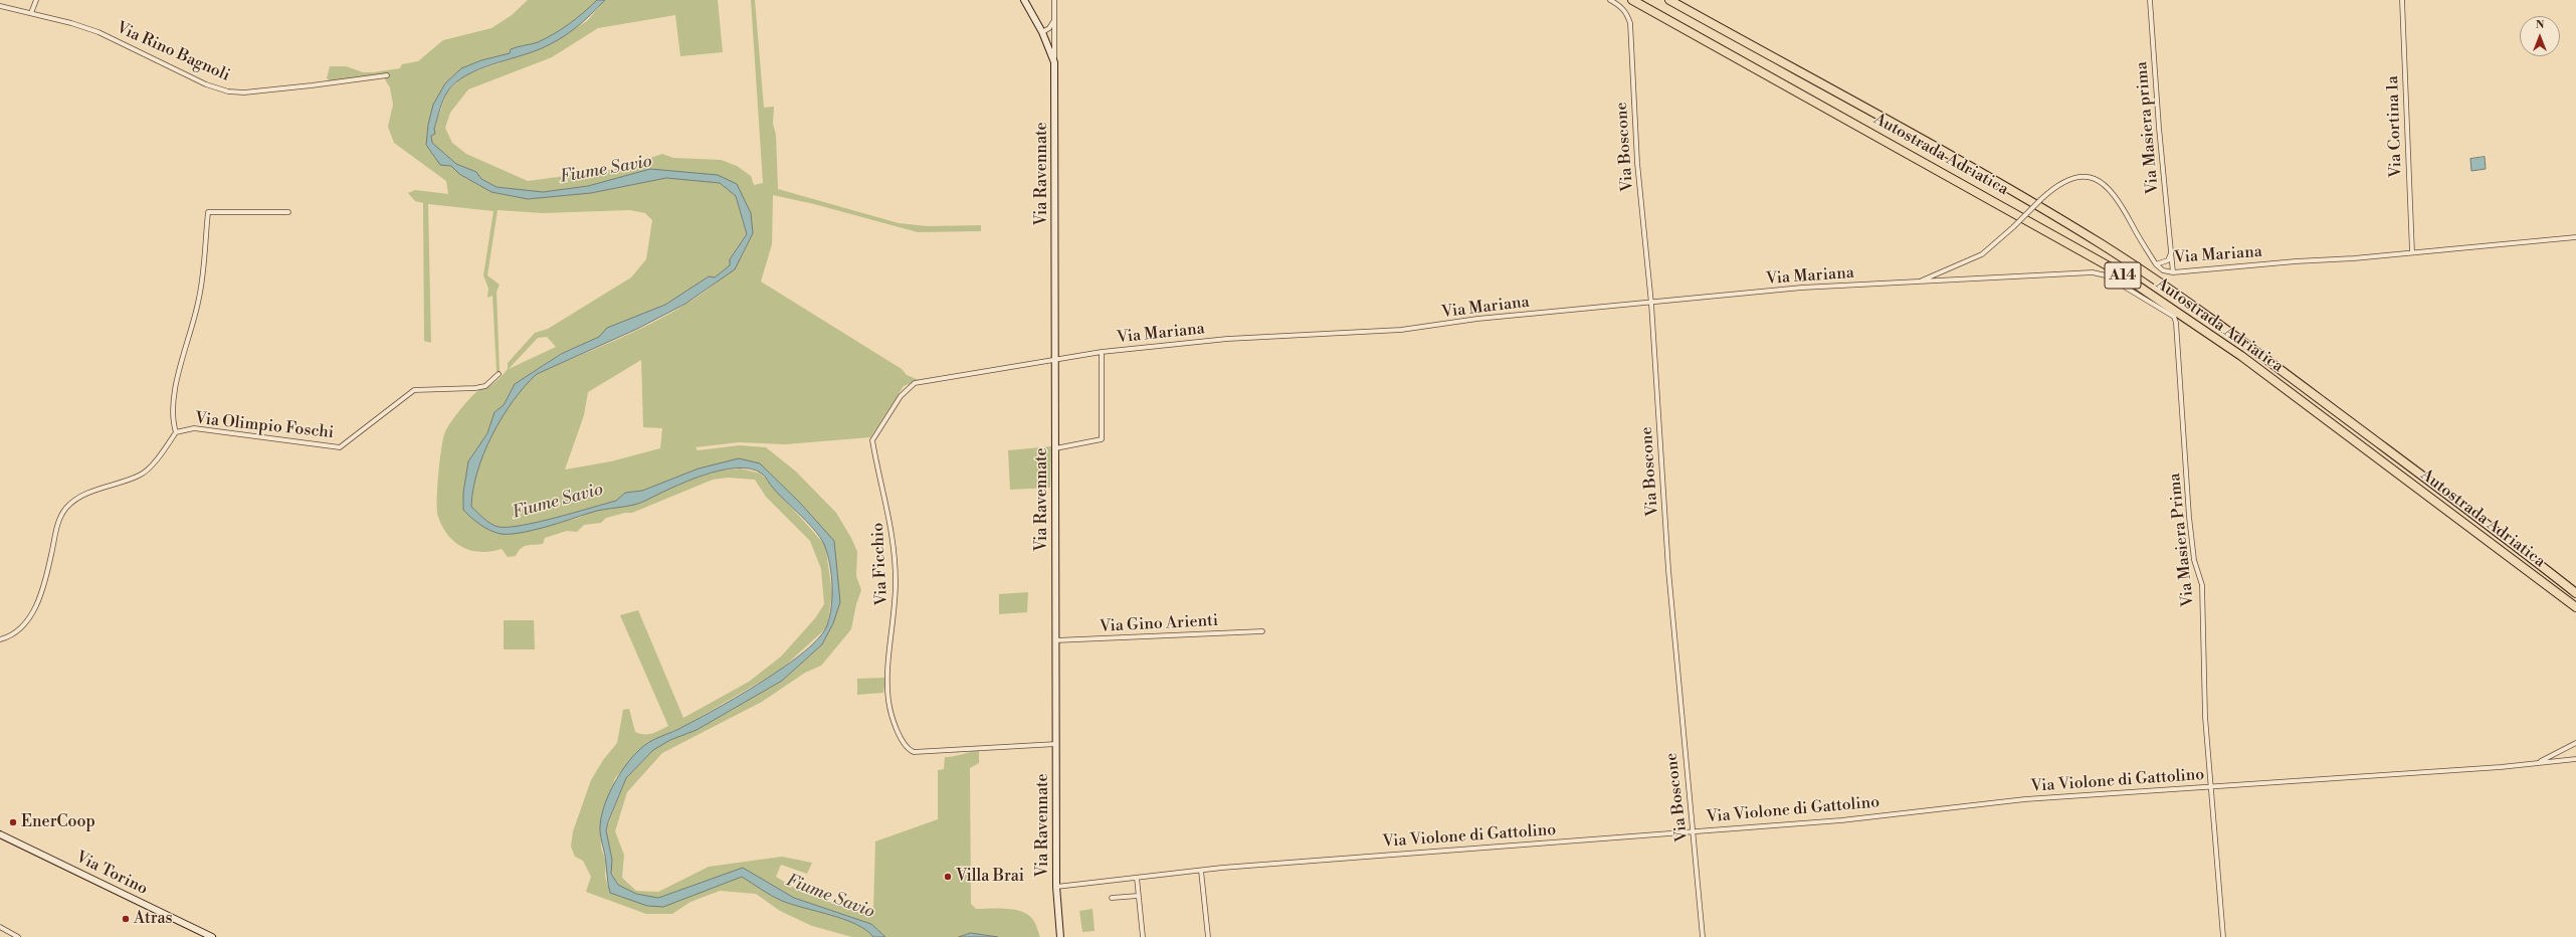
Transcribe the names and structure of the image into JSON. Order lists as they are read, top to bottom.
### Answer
{
  "streets": {
    "highway": ["Autostrada Adriatica", "A14"],
    "main road": ["Via Ravennate", "Via Torino"],
    "street": [
      "Via Rino Bagnoli",
      "Via Cortina 1a",
      "Via Masiera prima",
      "Via Boscone",
      "Via Mariana",
      "Via Olimpio Foschi",
      "Via Masiera Prima",
      "Via Ficchio",
      "Via Gino Arienti",
      "Via Violone di Gattolino"
    ]
  },
  "crossings": [
    ["Via Cortina 1a", "Via Mariana"],
    ["Via Masiera prima", "Via Mariana"],
    ["Via Boscone", "Via Mariana"],
    ["Via Boscone", "Via Violone di Gattolino"],
    ["Via Ravennate", "Via Mariana"],
    ["Via Ravennate", "Via Ficchio"],
    ["Via Ravennate", "Via Gino Arienti"],
    ["Via Ravennate", "Via Violone di Gattolino"],
    ["Via Mariana", "Via Masiera Prima"],
    ["Via Mariana", "Via Ficchio"],
    ["Via Masiera Prima", "Via Violone di Gattolino"]
  ],
  "water": ["Fiume Savio"],
  "places": ["EnerCoop", "Villa Brai", "Atras"],
  "north": "top"
}
